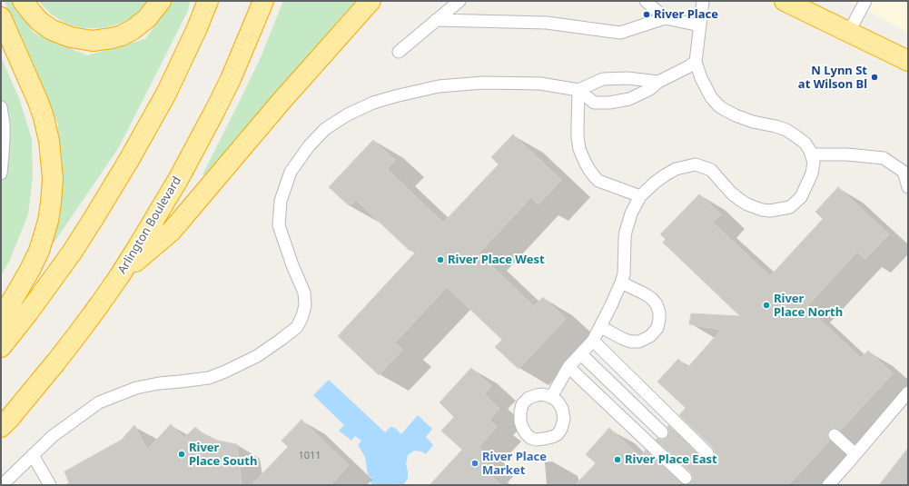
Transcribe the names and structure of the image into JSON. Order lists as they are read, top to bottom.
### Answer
{
  "streets": {
    "highway": ["Arlington Boulevard"]
  },
  "places": [
    "River Place",
    "N Lynn St at Wilson Bl",
    "River Place West",
    "River Place North",
    "River Place South",
    "River Place East",
    "River Place Market"
  ],
  "house_numbers": ["1011"]
}
